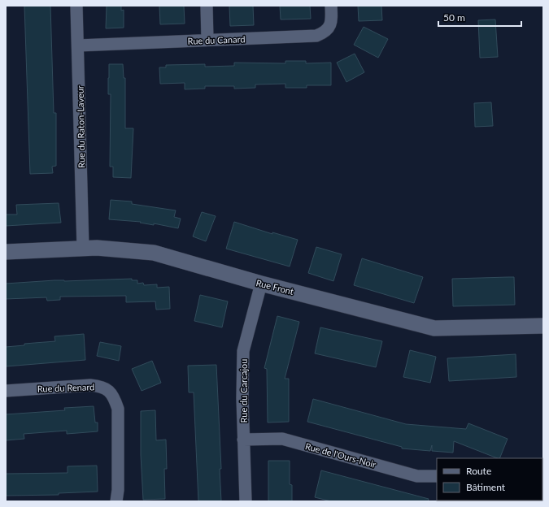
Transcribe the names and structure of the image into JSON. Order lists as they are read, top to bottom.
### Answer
{
  "streets": {
    "street": [
      "Rue du Canard",
      "Rue du Raton-Laveur",
      "Rue Front",
      "Rue du Renard",
      "Rue du Carcajou",
      "Rue de l'Ours-Noir"
    ]
  },
  "crossings": [
    ["Rue du Canard", "Rue du Raton-Laveur"],
    ["Rue du Raton-Laveur", "Rue Front"],
    ["Rue Front", "Rue du Carcajou"],
    ["Rue du Carcajou", "Rue de l'Ours-Noir"]
  ],
  "legend": ["Route", "Bâtiment"],
  "scale_bar": "50 m"
}
